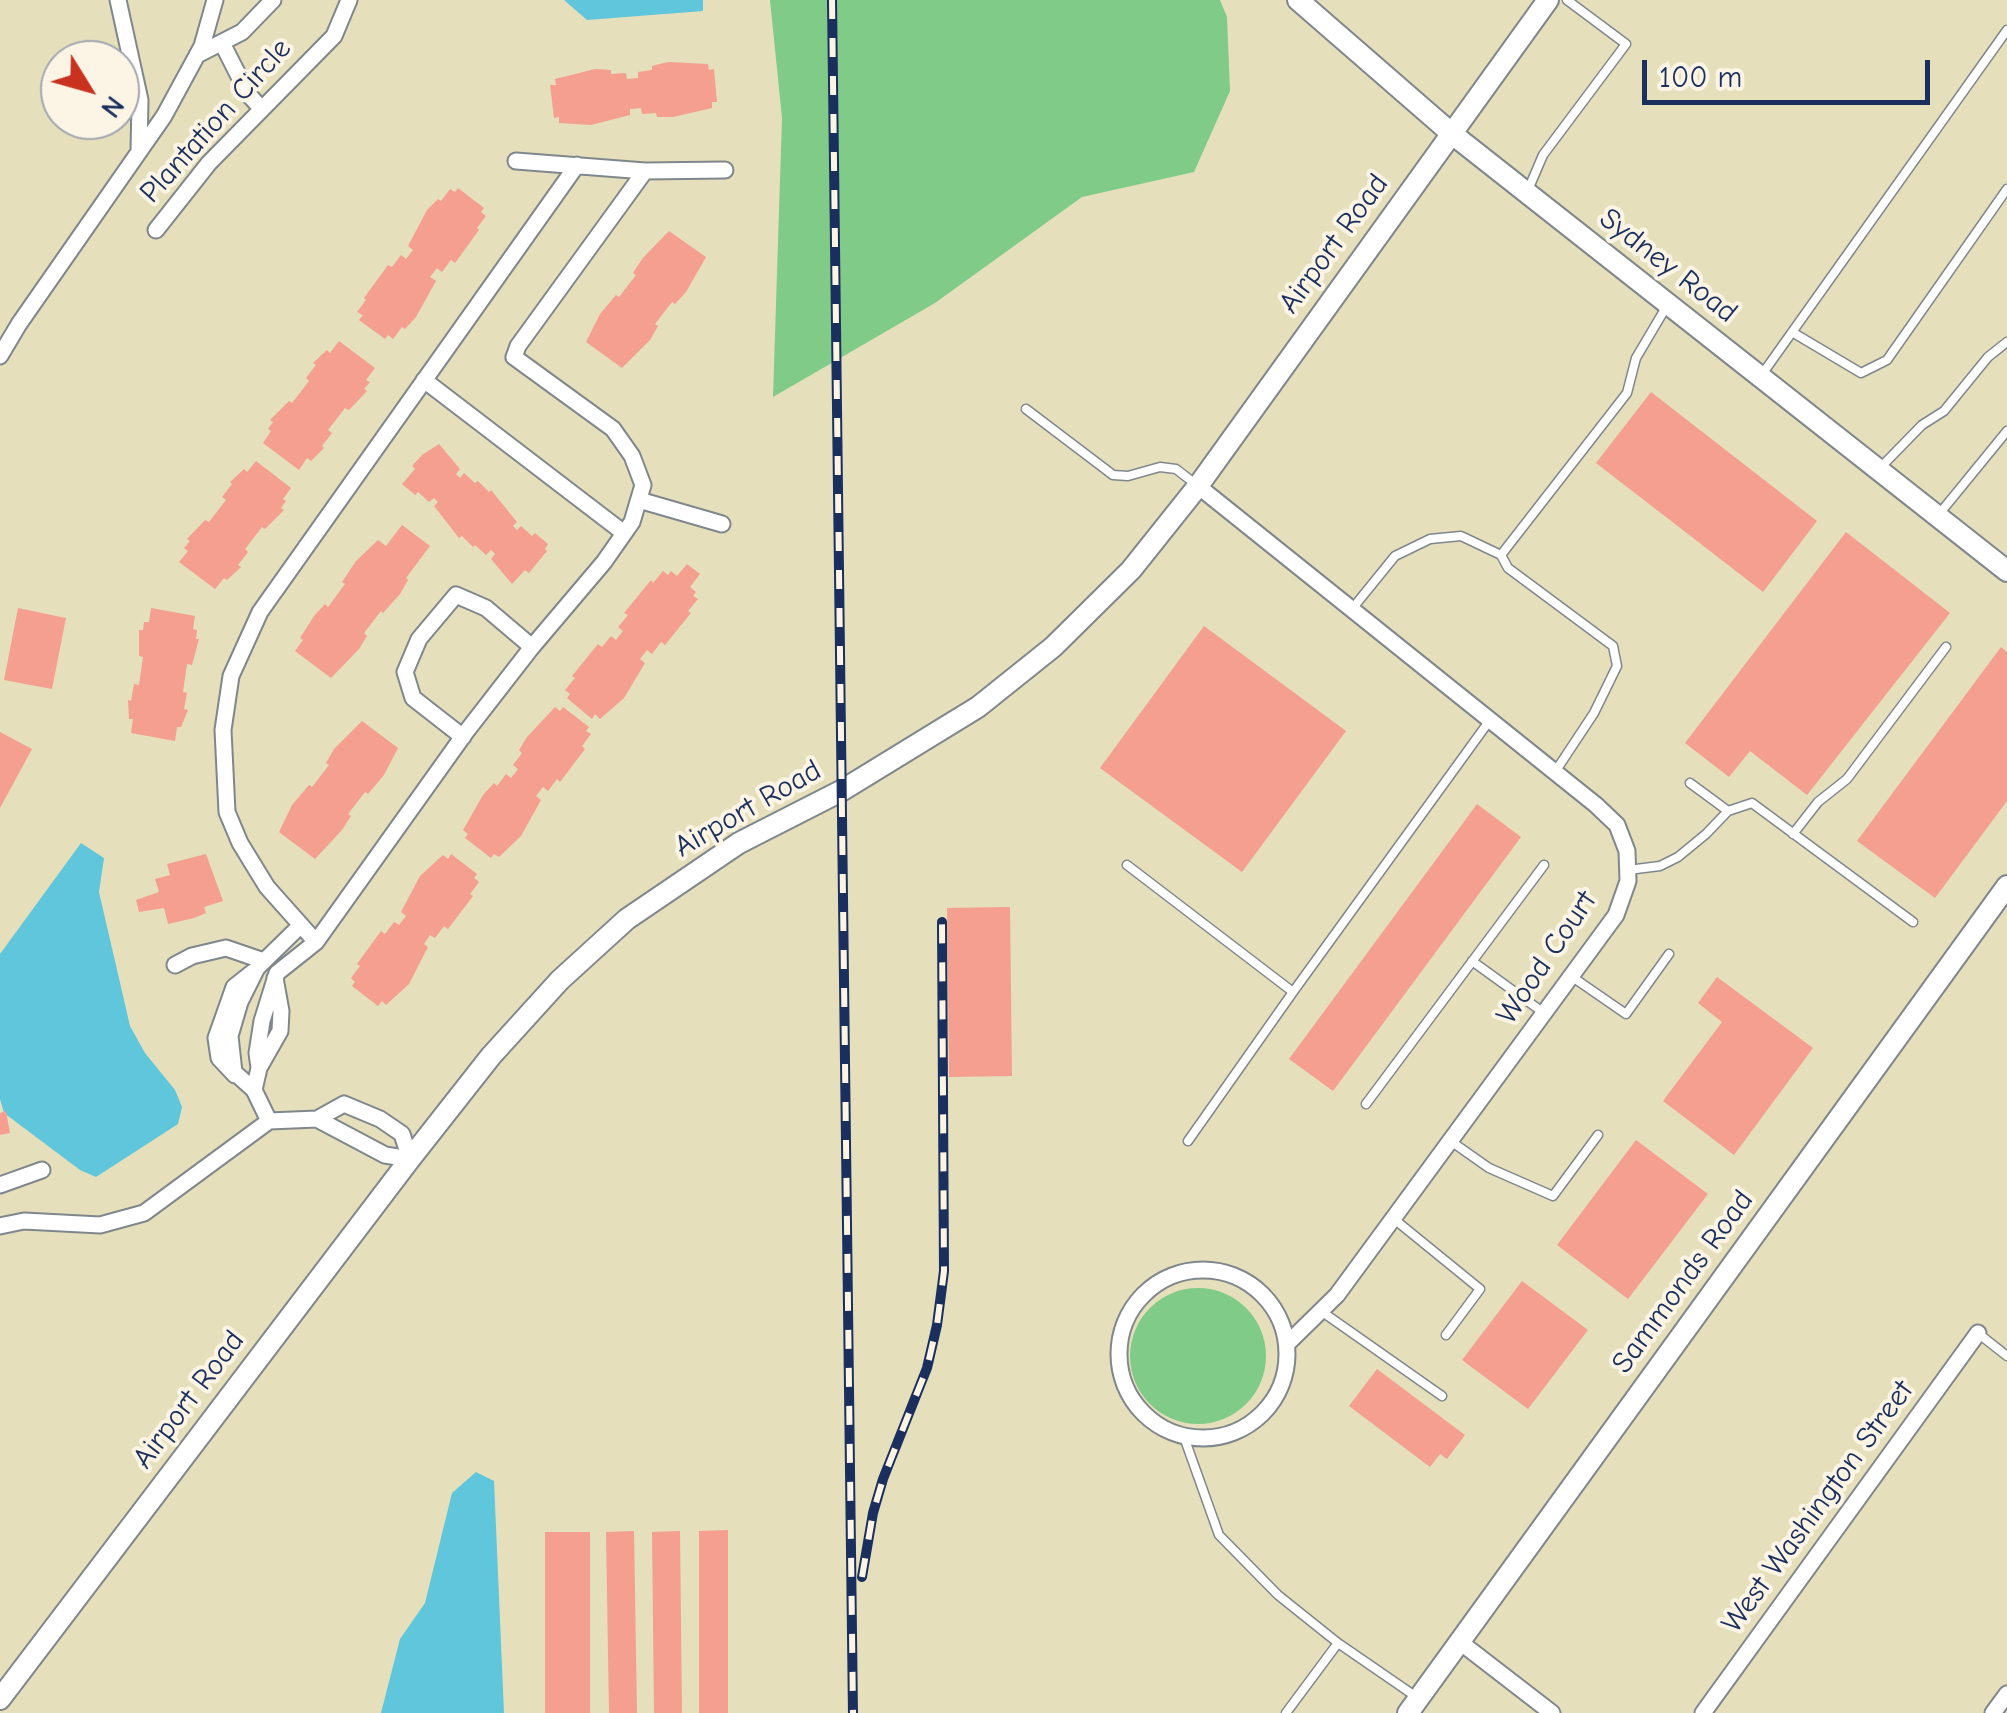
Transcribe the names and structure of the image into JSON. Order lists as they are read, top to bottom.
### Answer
{
  "streets": {
    "street": [
      "Plantation Circle",
      "Airport Road",
      "Sydney Road",
      "Wood Court",
      "Sammonds Road",
      "West Washington Street"
    ]
  },
  "crossings": [
    ["Airport Road", "Sydney Road"],
    ["Airport Road", "Wood Court"]
  ],
  "scale_bar": "100 m",
  "north": "bottom right"
}
